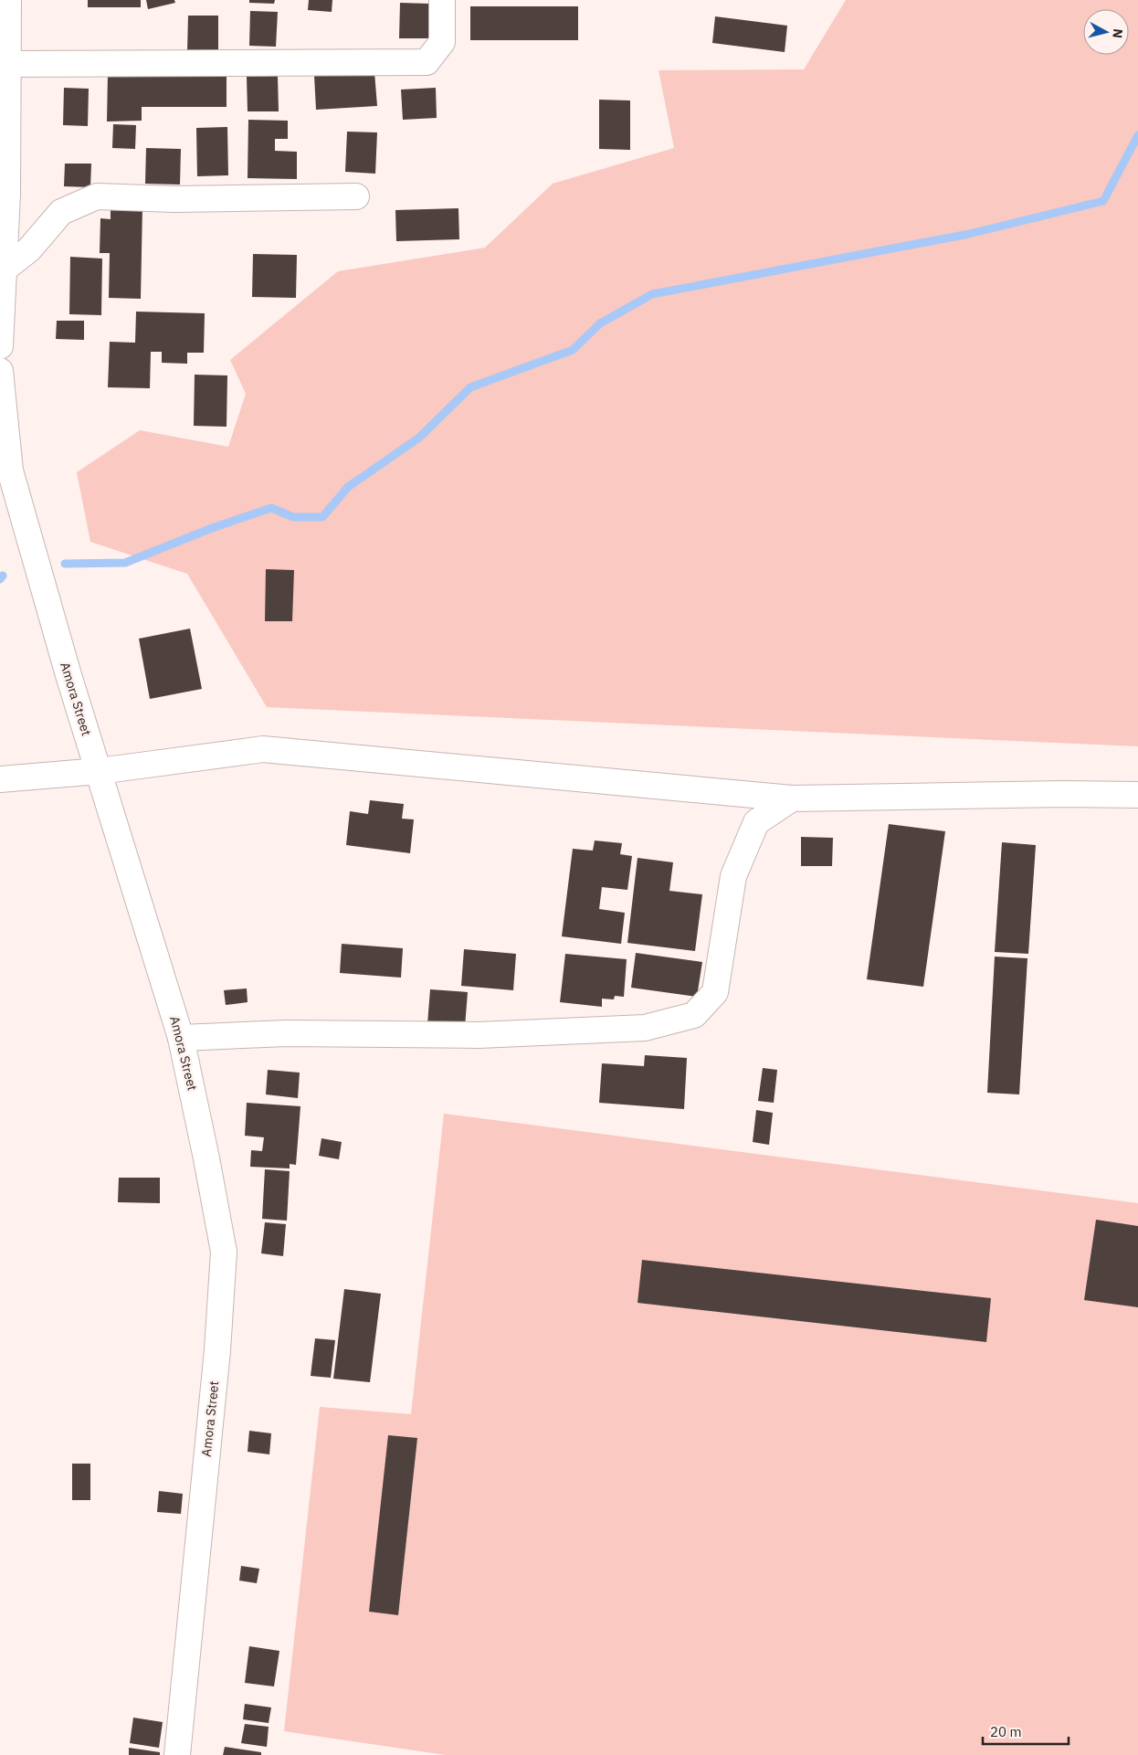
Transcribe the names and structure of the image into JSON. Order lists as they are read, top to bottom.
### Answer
{
  "streets": {
    "street": ["Amora Street"]
  },
  "scale_bar": "20 m",
  "north": "right"
}
